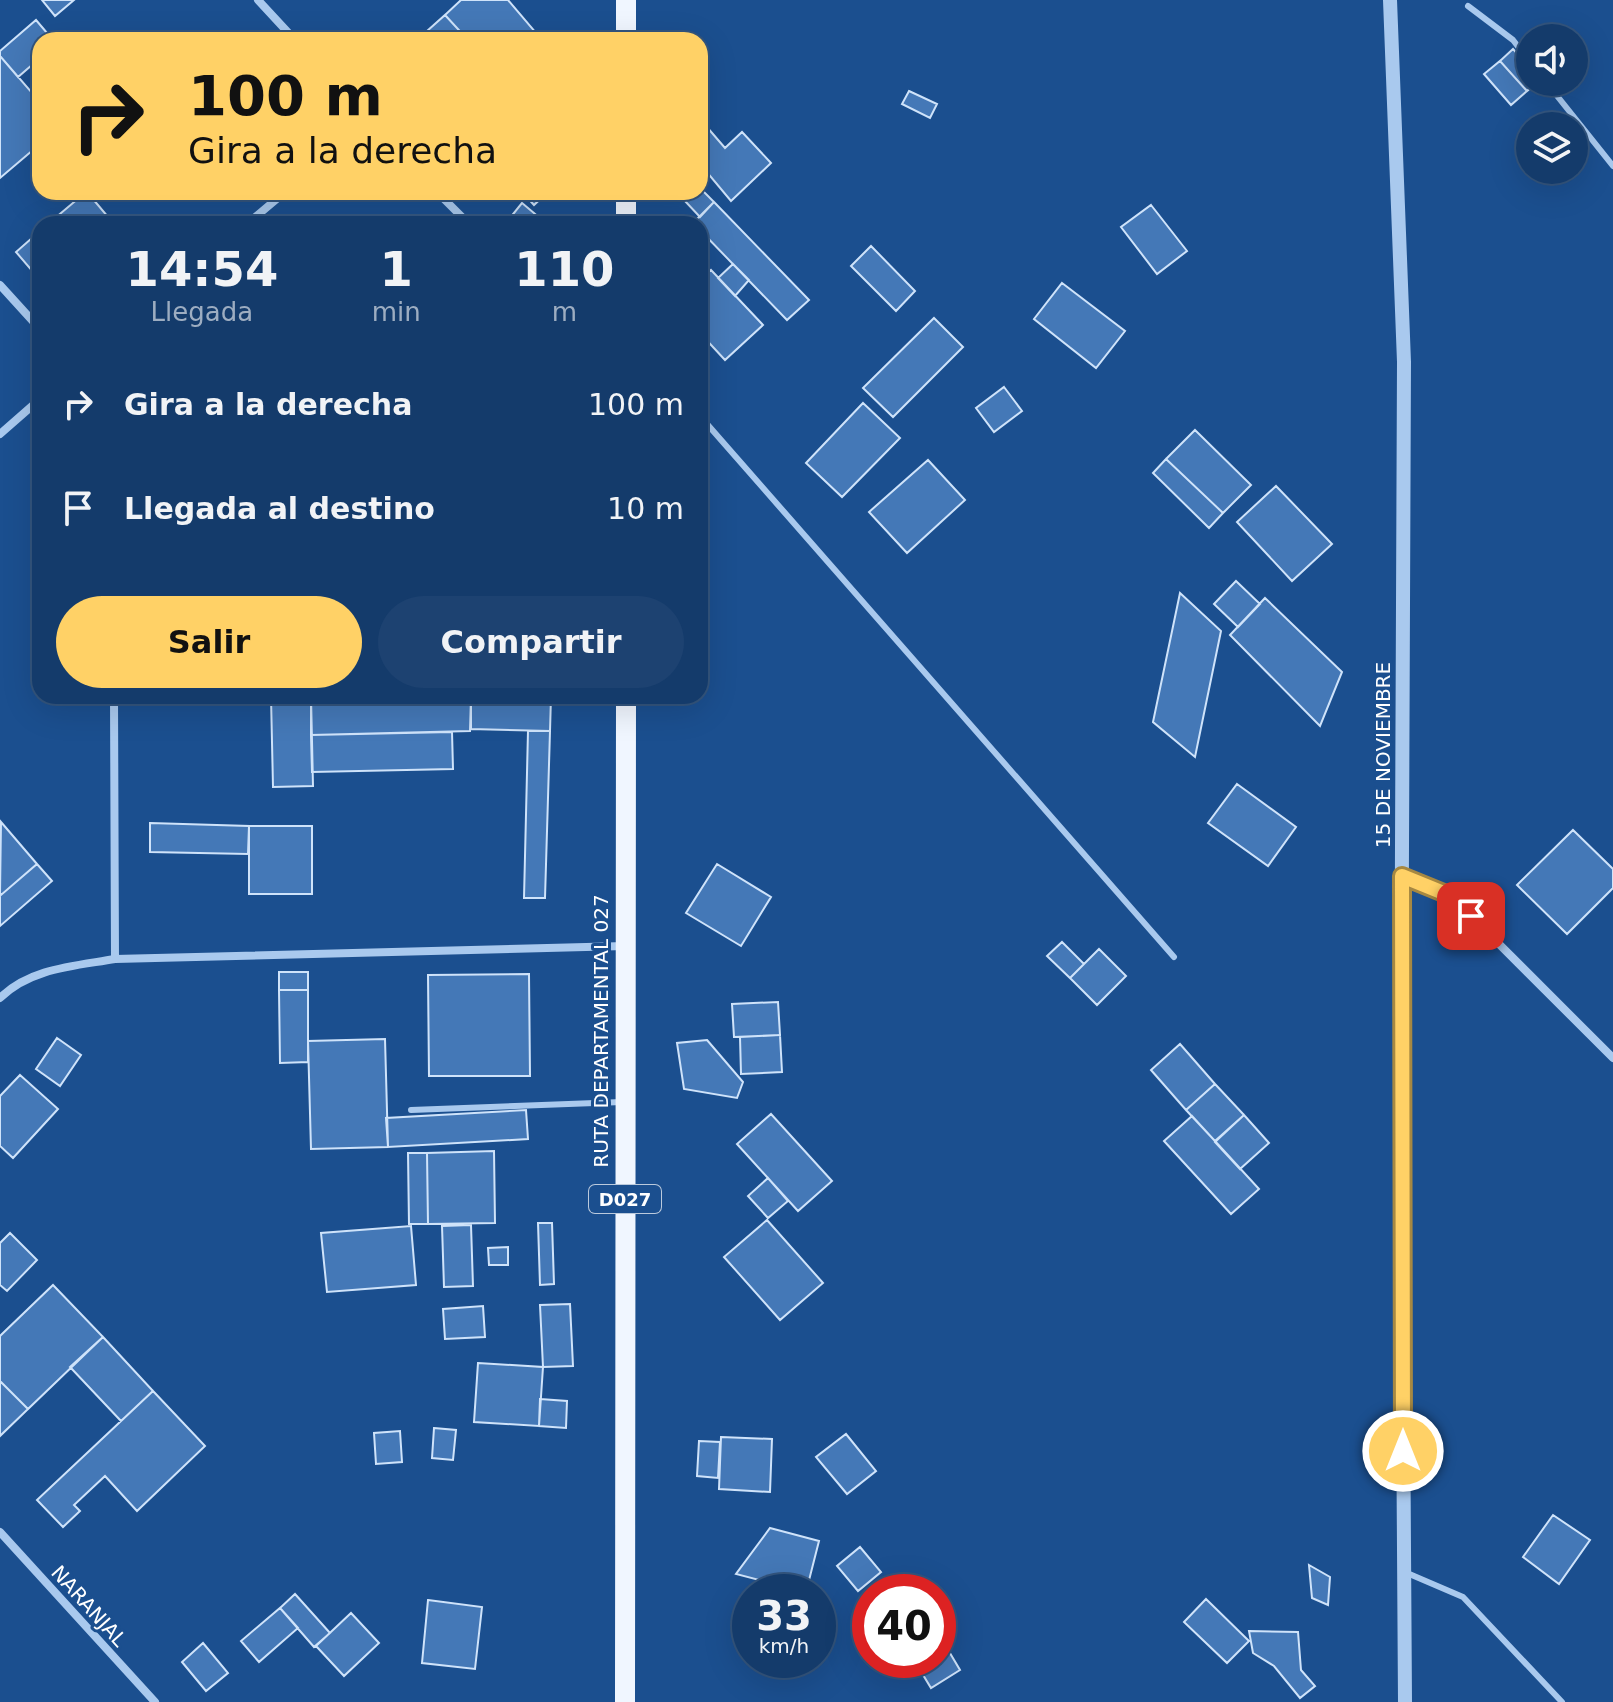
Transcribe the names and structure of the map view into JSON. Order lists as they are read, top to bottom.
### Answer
{
  "streets": {
    "main road": ["RUTA DEPARTAMENTAL 027", "D027"],
    "street": ["15 DE NOVIEMBRE", "NARANJAL"]
  },
  "page": {
    "turn": ["100 m", "Gira a la derecha"],
    "eta": [
      "14:54",
      "Llegada",
      "1",
      "min",
      "110",
      "m"
    ],
    "list": [
      {
        "name": "Gira a la derecha",
        "value": "100 m"
      },
      {
        "name": "Llegada al destino",
        "value": "10 m"
      }
    ],
    "buttons": ["Salir", "Compartir"],
    "speed": "33 km/h",
    "limit": "40"
  }
}
